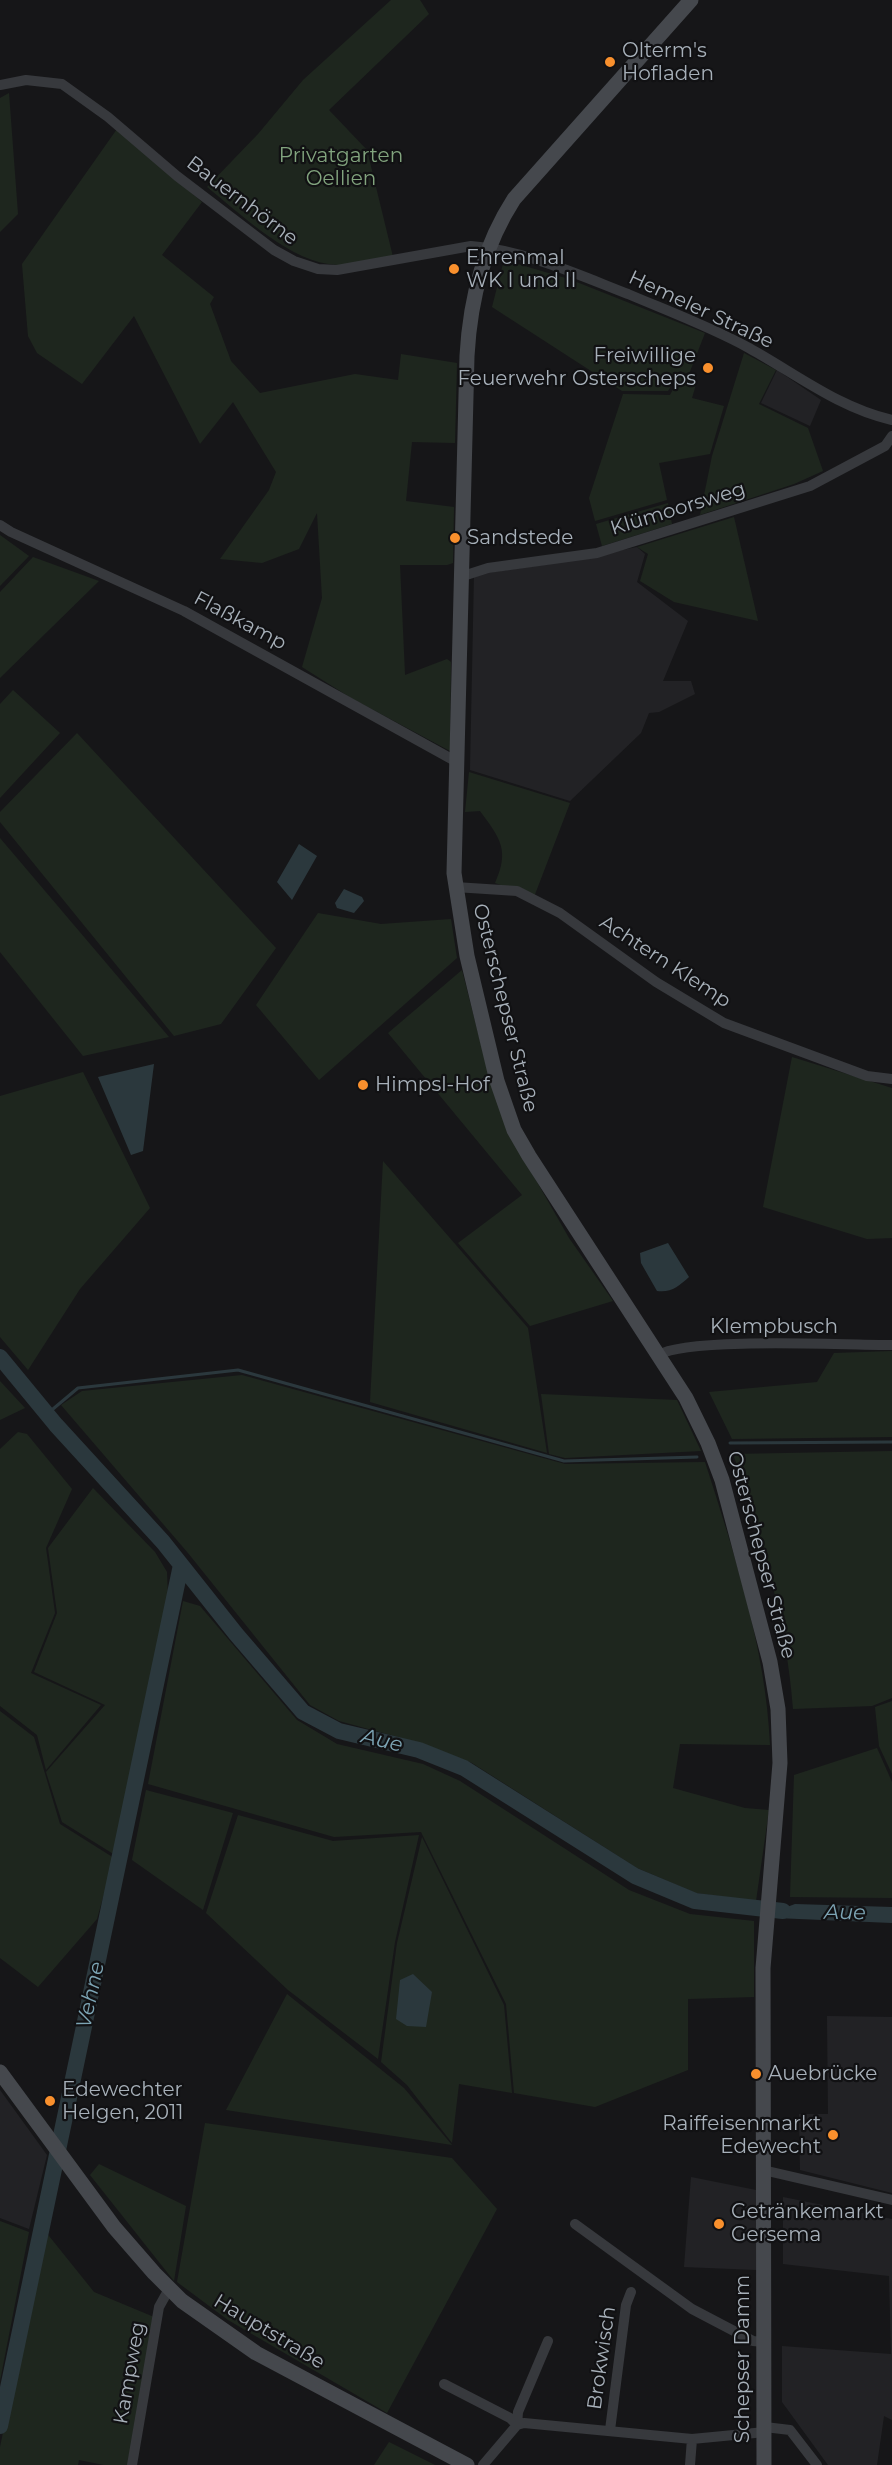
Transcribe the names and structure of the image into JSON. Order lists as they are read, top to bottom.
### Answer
{
  "streets": {
    "main road": ["Osterschepser Straße", "Hauptstraße", "Schepser Damm"],
    "street": [
      "Bauernhörne",
      "Hemeler Straße",
      "Klümoorsweg",
      "Flaßkamp",
      "Achtern Klemp",
      "Klempbusch",
      "Brokwisch",
      "Kampweg"
    ]
  },
  "crossings": [
    ["Bauernhörne", "Hemeler Straße"],
    ["Bauernhörne", "Osterschepser Straße"],
    ["Hemeler Straße", "Osterschepser Straße"],
    ["Klümoorsweg", "Osterschepser Straße"],
    ["Flaßkamp", "Osterschepser Straße"],
    ["Achtern Klemp", "Osterschepser Straße"],
    ["Osterschepser Straße", "Klempbusch"],
    ["Osterschepser Straße", "Schepser Damm"],
    ["Hauptstraße", "Kampweg"]
  ],
  "water": ["Aue", "Vehne"],
  "parks": ["Privatgarten Oellien"],
  "places": [
    "Olterm's Hofladen",
    "Ehrenmal WK I und II",
    "Freiwillige Feuerwehr Osterscheps",
    "Sandstede",
    "Himpsl-Hof",
    "Auebrücke",
    "Edewechter Helgen, 2011",
    "Raiffeisenmarkt Edewecht",
    "Getränkemarkt Gersema"
  ]
}
